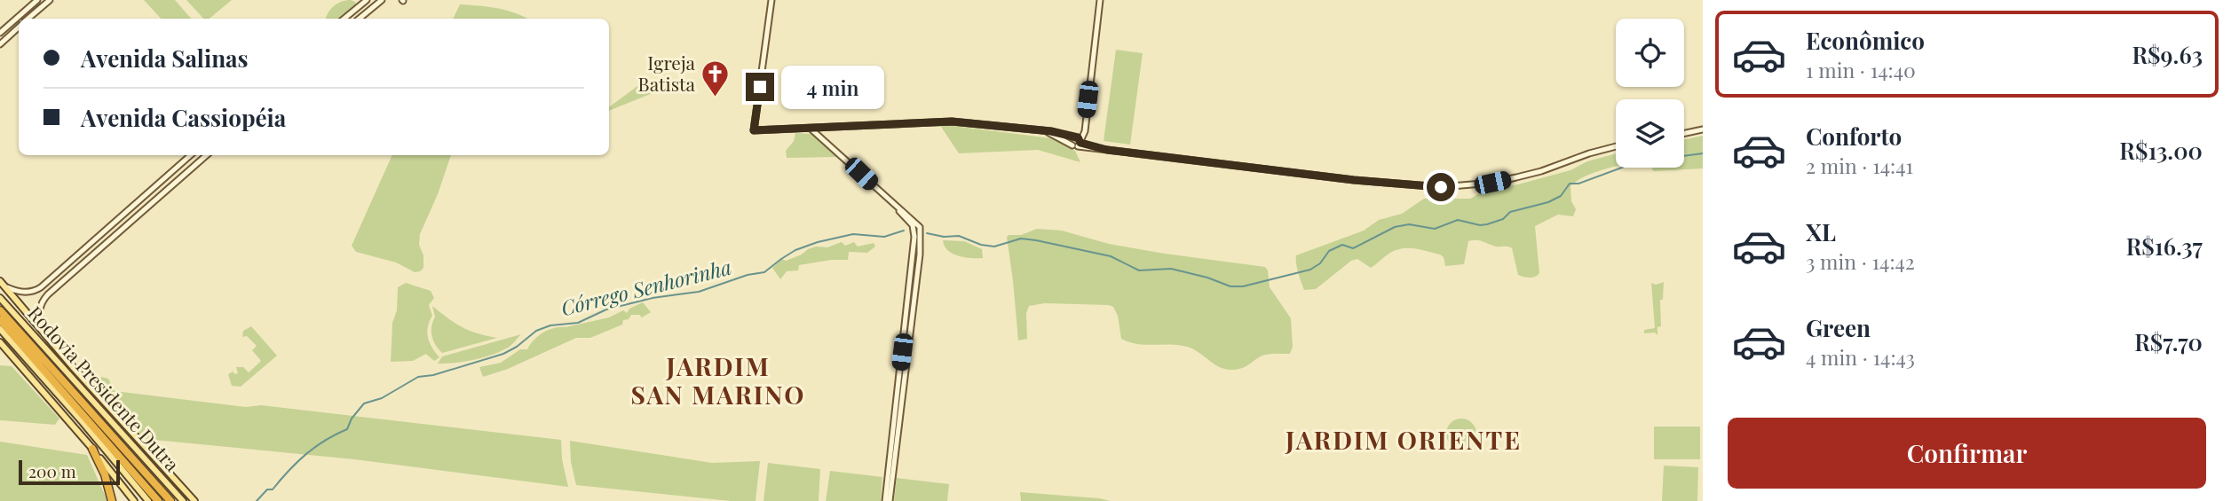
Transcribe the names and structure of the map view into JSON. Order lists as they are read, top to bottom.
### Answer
{
  "streets": {
    "highway": ["Rodovia Presidente Dutra"]
  },
  "districts": ["JARDIM SAN MARINO", "JARDIM ORIENTE"],
  "water": ["Córrego Senhorinha"],
  "places": {
    "church": ["Igreja Batista"]
  },
  "scale_bar": "200 m",
  "page": {
    "list": [
      {
        "name": "Econômico",
        "note": "1 min · 14:40",
        "value": "R$9.63"
      },
      {
        "name": "Conforto",
        "note": "2 min · 14:41",
        "value": "R$13.00"
      },
      {
        "name": "XL",
        "note": "3 min · 14:42",
        "value": "R$16.37"
      },
      {
        "name": "Green",
        "note": "4 min · 14:43",
        "value": "R$7.70"
      }
    ],
    "banner": ["Avenida Salinas", "Avenida Cassiopéia"],
    "bubble": "4 min",
    "buttons": "Confirmar",
    "scale": "200 m"
  }
}
